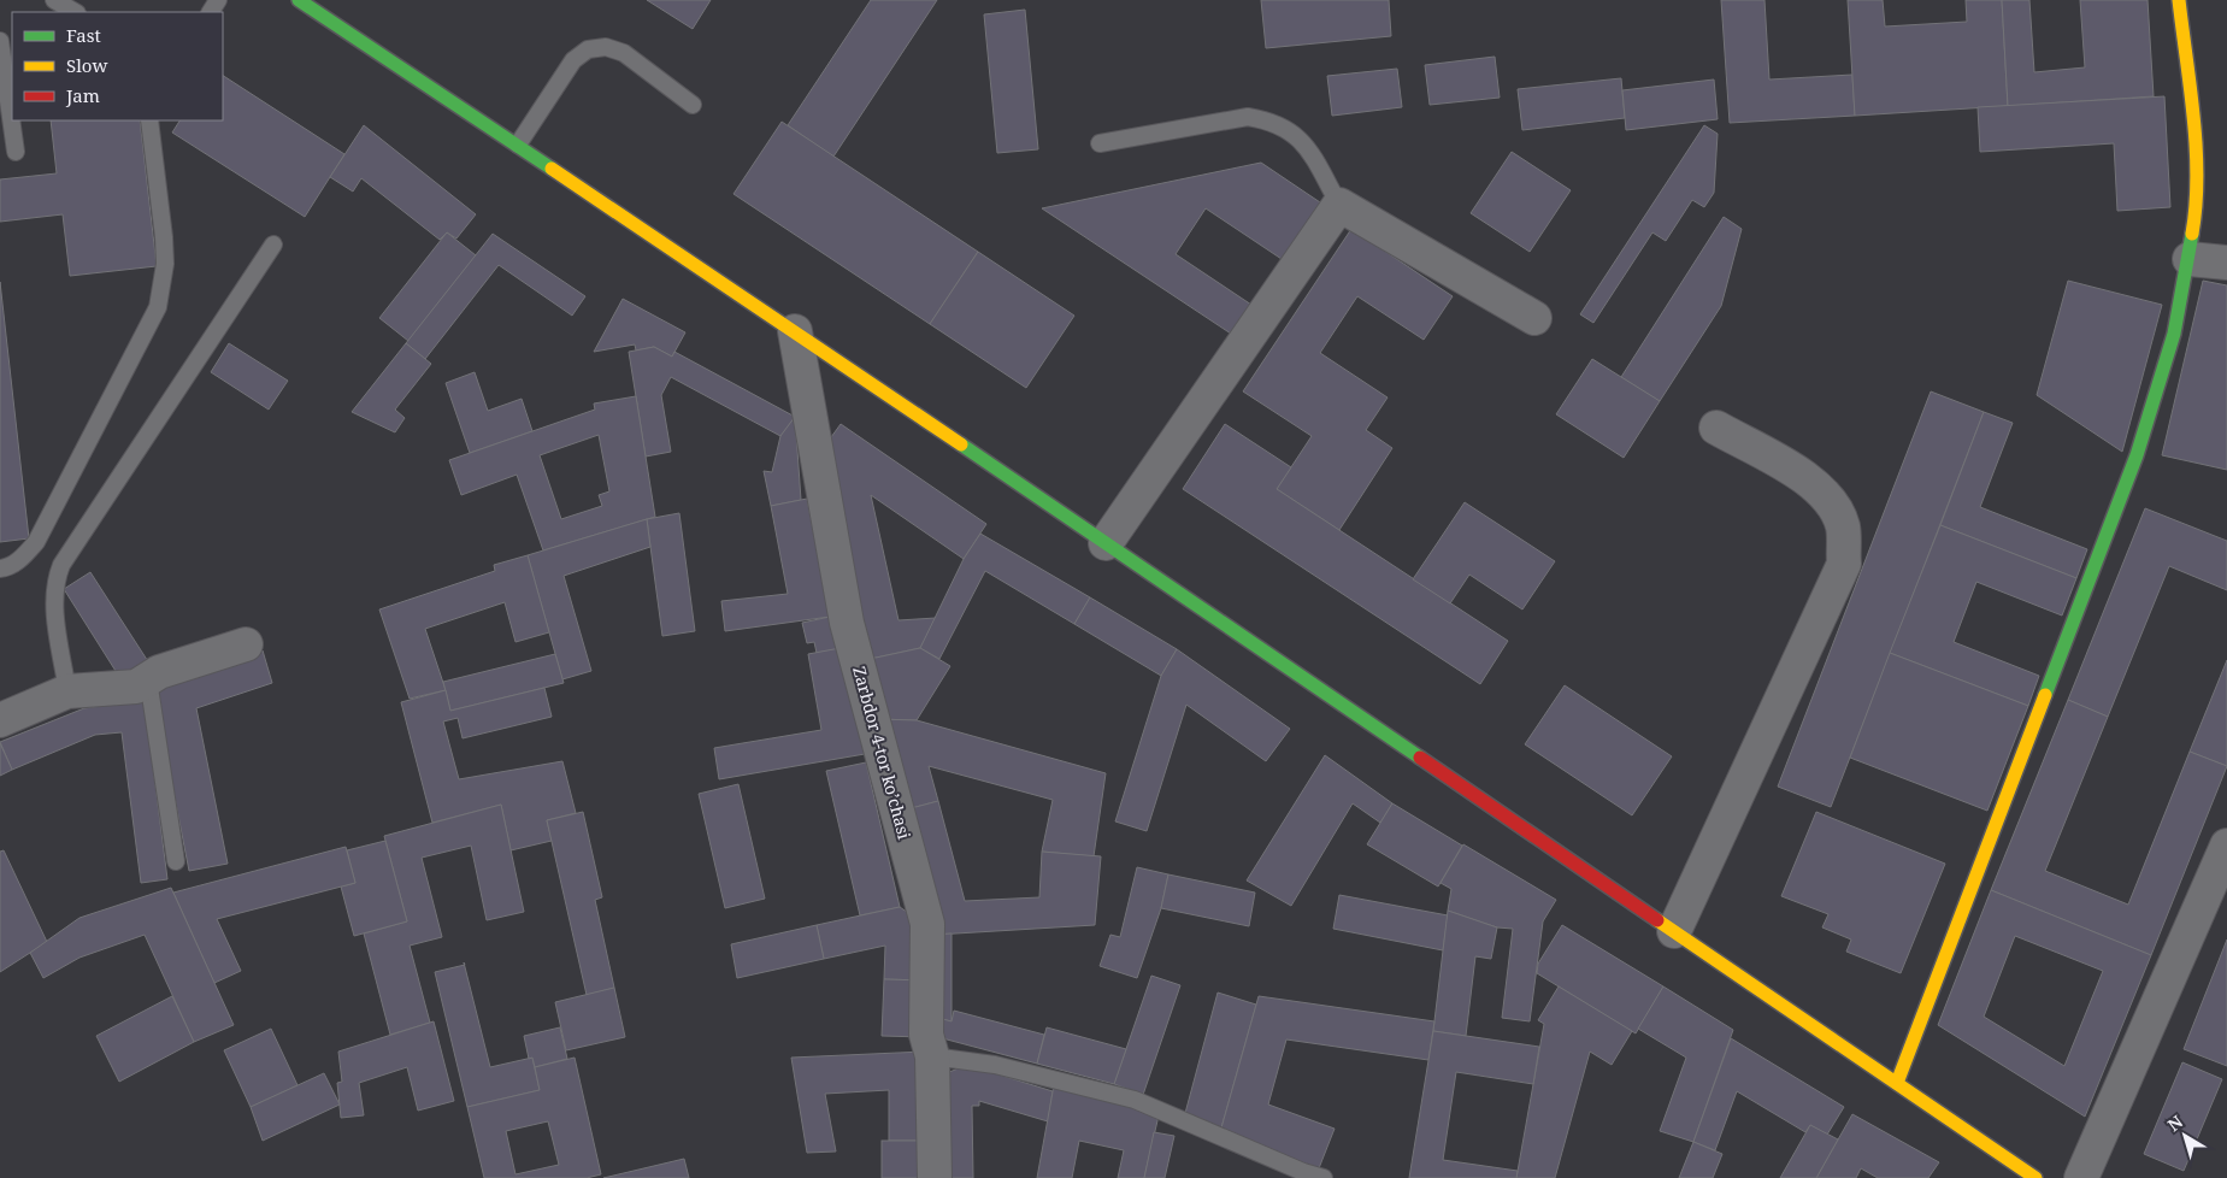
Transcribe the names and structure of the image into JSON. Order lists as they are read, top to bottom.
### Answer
{
  "streets": {
    "street": ["Zarbdor 4-tor koʼchasi"]
  },
  "legend": ["Fast", "Slow", "Jam"],
  "north": "top left"
}
